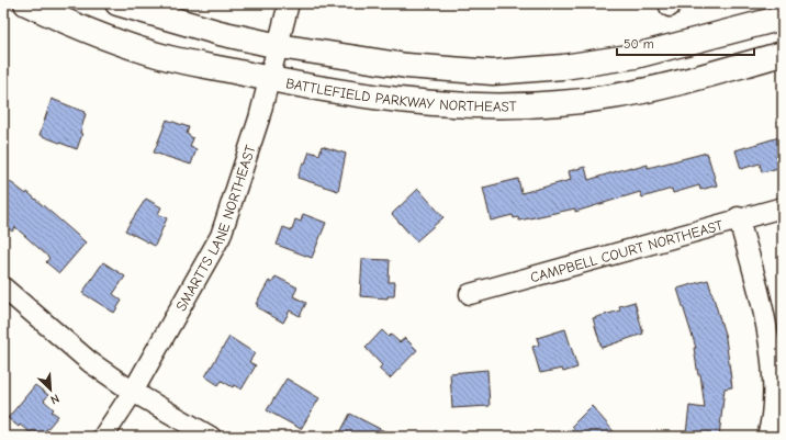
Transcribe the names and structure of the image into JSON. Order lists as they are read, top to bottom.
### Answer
{
  "streets": {
    "main road": ["BATTLEFIELD PARKWAY NORTHEAST"],
    "street": ["SMARTTS LANE NORTHEAST", "CAMPBELL COURT NORTHEAST"]
  },
  "crossings": [
    ["BATTLEFIELD PARKWAY NORTHEAST", "SMARTTS LANE NORTHEAST"]
  ],
  "scale_bar": "50 m",
  "north": "bottom right"
}
